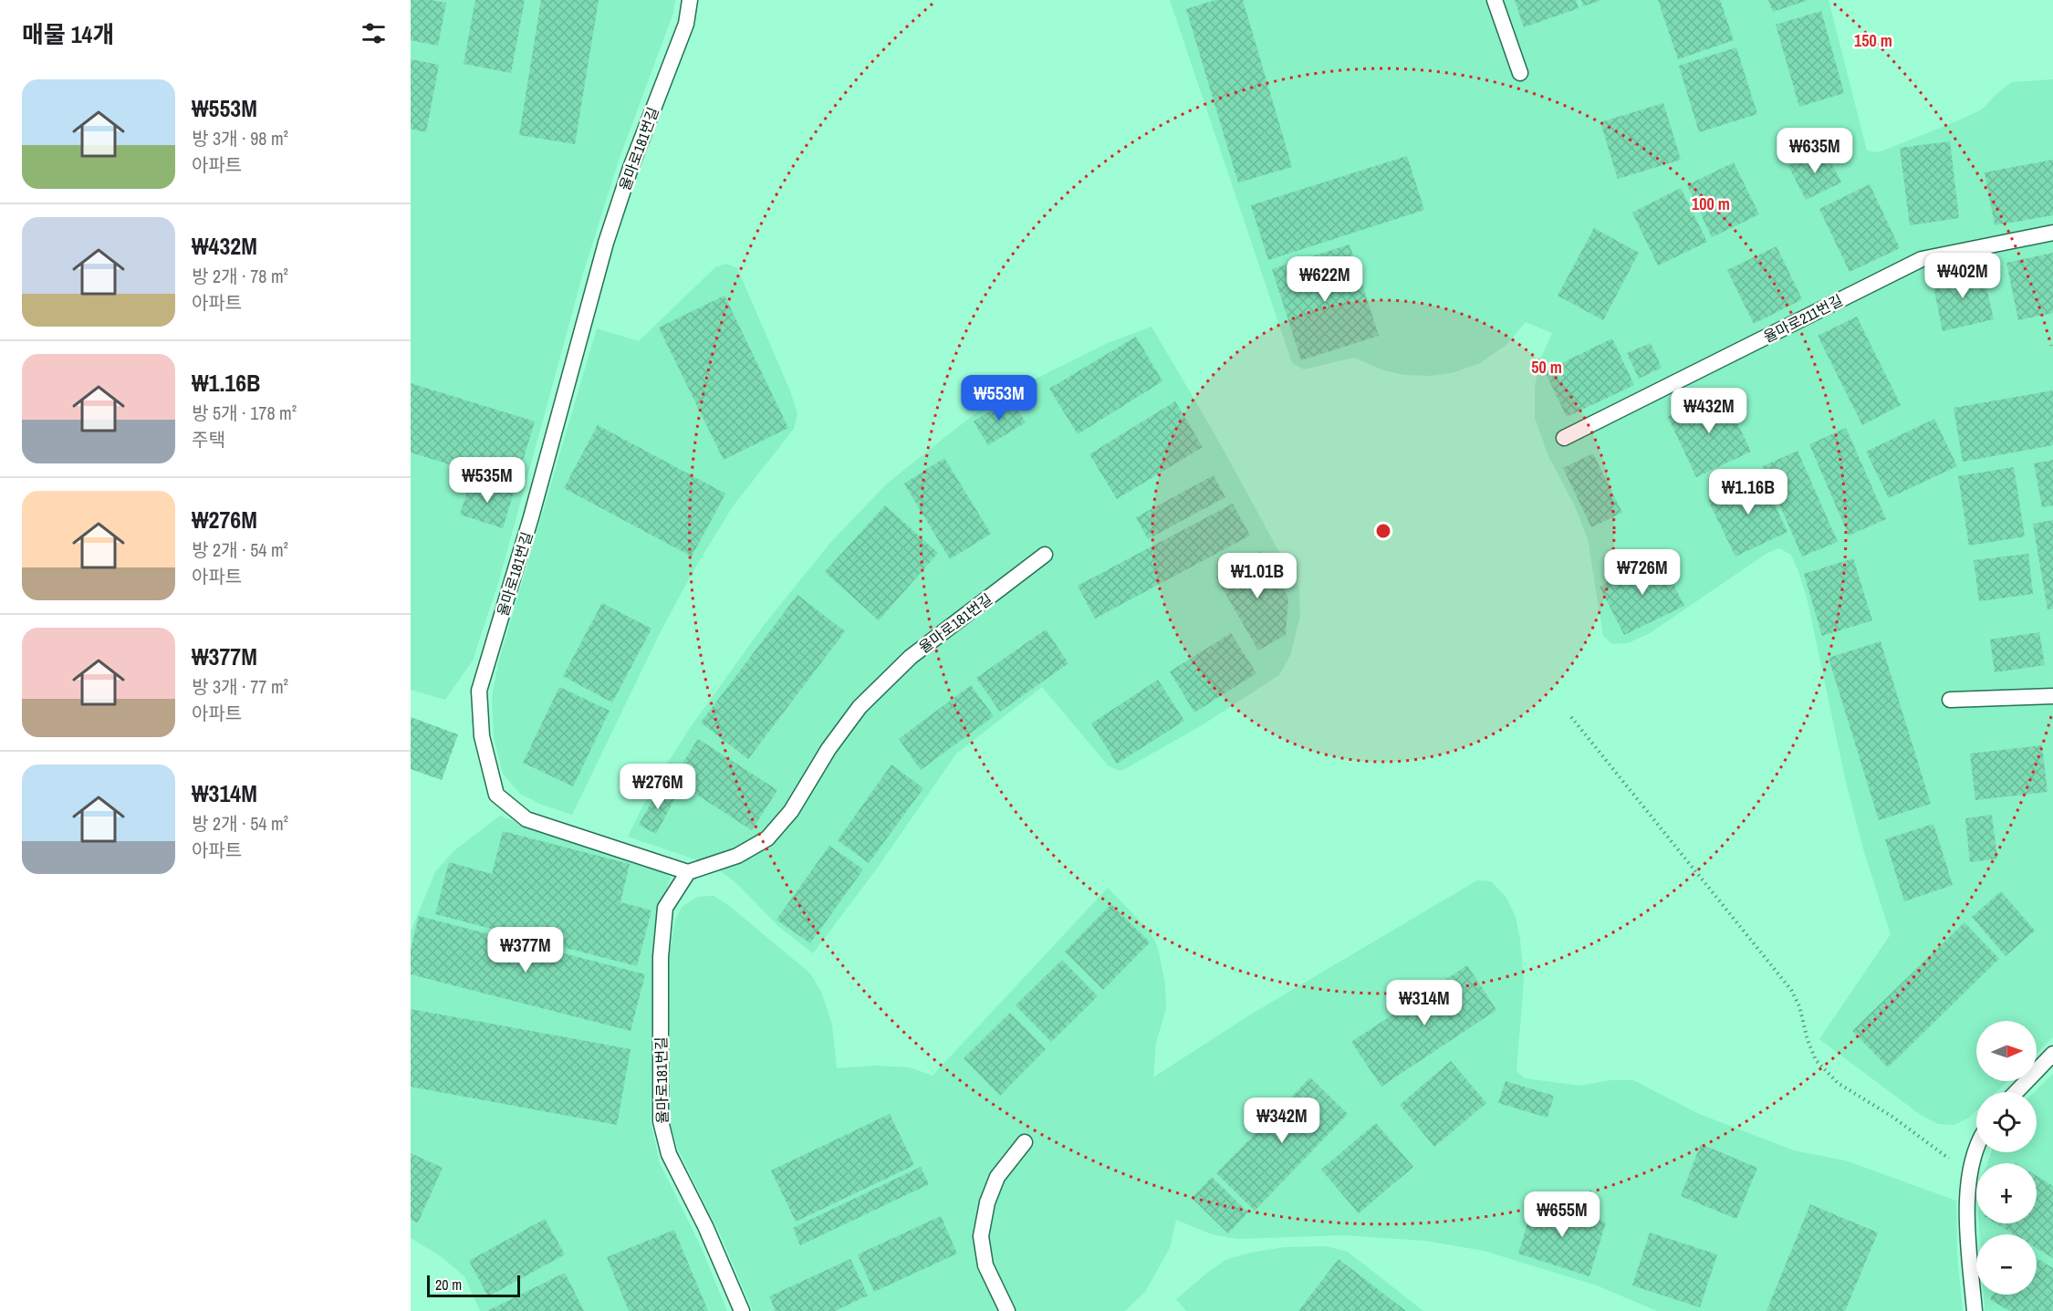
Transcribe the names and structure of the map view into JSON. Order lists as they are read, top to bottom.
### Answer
{
  "streets": {
    "lane": ["율마로181번길", "율마로211번길"]
  },
  "scale_bar": "20 m",
  "north": "right",
  "page": {
    "heading": "매물 14개",
    "list": [
      {
        "name": "₩553M",
        "note": "방 3개 · 98 m² · 아파트"
      },
      {
        "name": "₩432M",
        "note": "방 2개 · 78 m² · 아파트"
      },
      {
        "name": "₩1.16B",
        "note": "방 5개 · 178 m² · 주택"
      },
      {
        "name": "₩276M",
        "note": "방 2개 · 54 m² · 아파트"
      },
      {
        "name": "₩377M",
        "note": "방 3개 · 77 m² · 아파트"
      },
      {
        "name": "₩314M",
        "note": "방 2개 · 54 m² · 아파트"
      }
    ],
    "price": [
      "₩635M",
      "₩402M",
      "₩622M",
      "₩553M",
      "₩432M",
      "₩535M",
      "₩1.16B",
      "₩726M",
      "₩1.01B",
      "₩276M",
      "₩377M",
      "₩314M",
      "₩342M",
      "₩655M"
    ],
    "map_buttons": ["+", "−"],
    "scale": "20 m"
  },
  "rings": ["150 m", "100 m", "50 m"]
}
